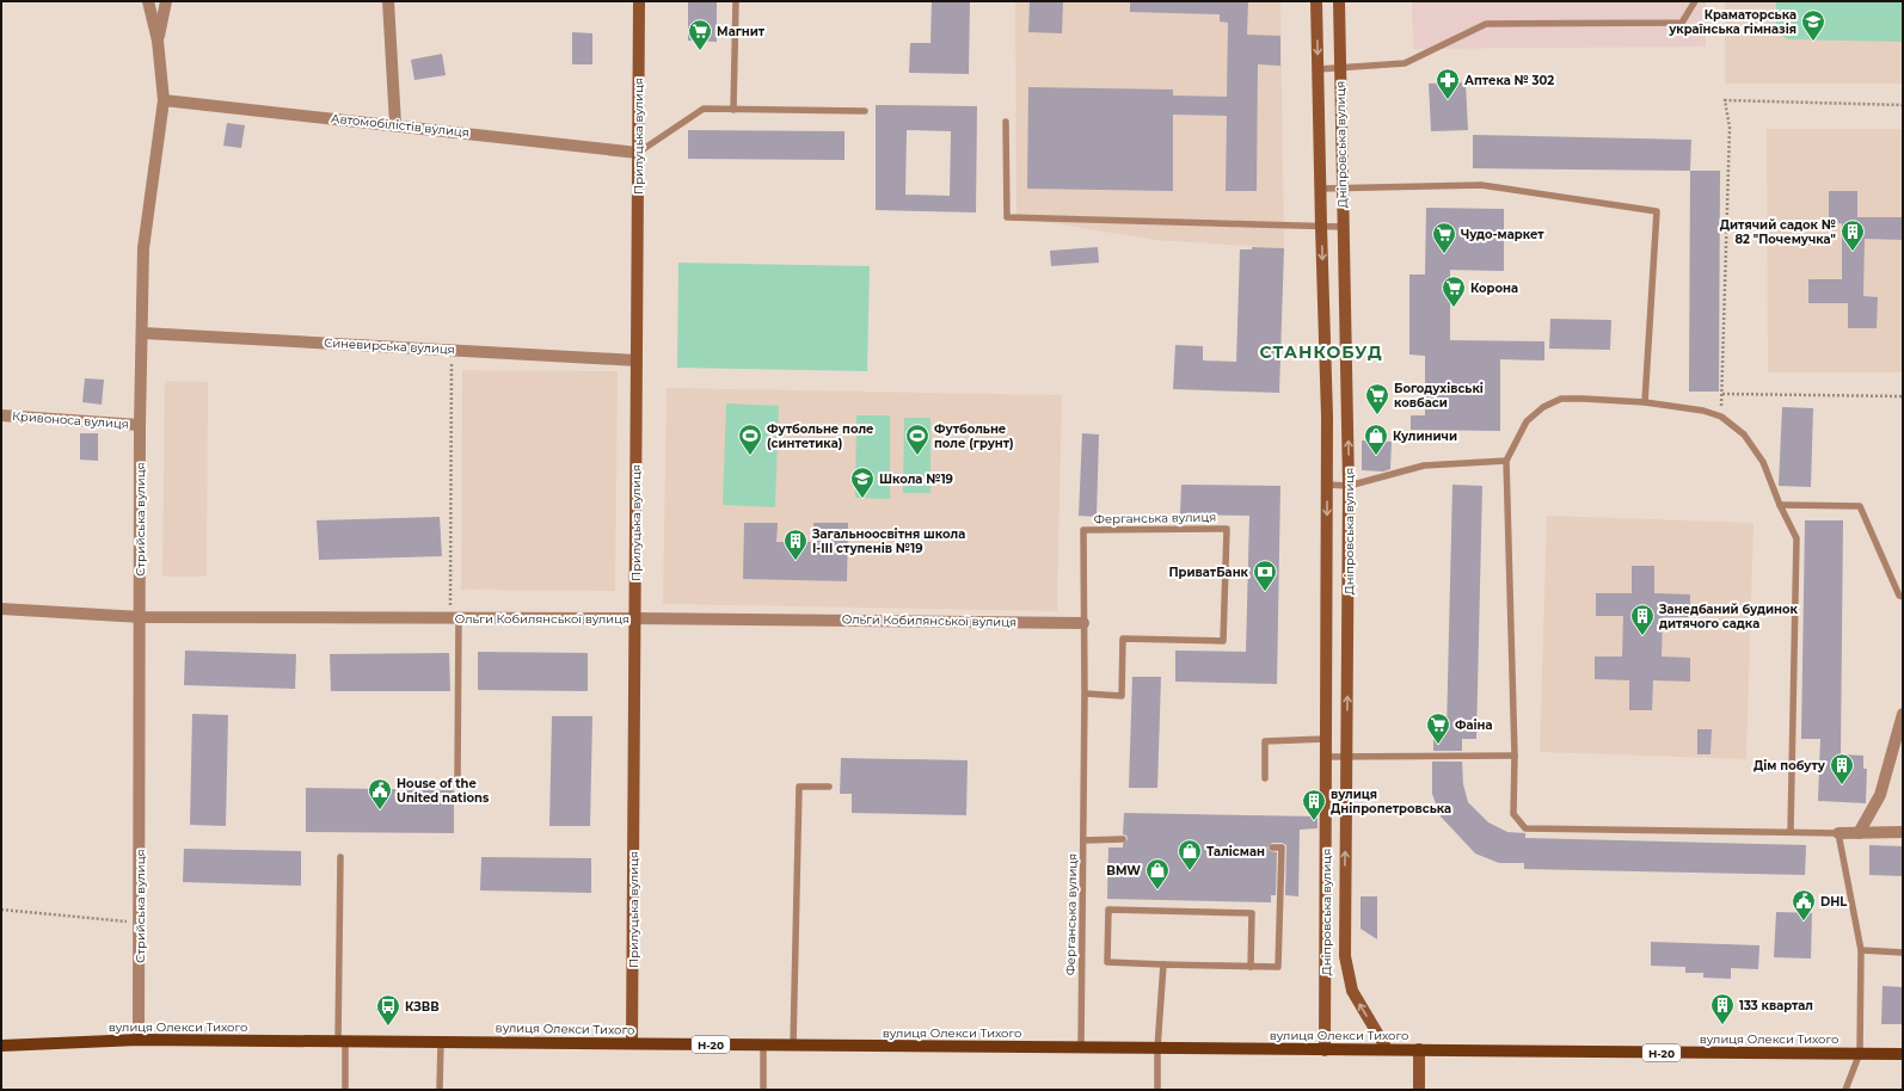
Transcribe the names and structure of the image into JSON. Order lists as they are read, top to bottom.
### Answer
{
  "streets": {
    "main road": ["вулиця Олекси Тихого", "Н-20"],
    "street": [
      "Автомобілістів вулиця",
      "Прилуцька вулиця",
      "Дніпровська вулиця",
      "Синевирська вулиця",
      "Кривоноса вулиця",
      "Стрийська вулиця",
      "Ольги Кобилянської вулиця"
    ],
    "lane": ["Ферганська вулиця"]
  },
  "crossings": [
    ["Автомобілістів вулиця", "Прилуцька вулиця"],
    ["Автомобілістів вулиця", "Стрийська вулиця"],
    ["Прилуцька вулиця", "Синевирська вулиця"],
    ["Прилуцька вулиця", "Ольги Кобилянської вулиця"],
    ["Прилуцька вулиця", "вулиця Олекси Тихого"],
    ["Дніпровська вулиця", "вулиця Олекси Тихого"],
    ["Синевирська вулиця", "Стрийська вулиця"],
    ["Кривоноса вулиця", "Стрийська вулиця"],
    ["Ферганська вулиця", "Ольги Кобилянської вулиця"],
    ["Ферганська вулиця", "вулиця Олекси Тихого"],
    ["Стрийська вулиця", "Ольги Кобилянської вулиця"],
    ["Стрийська вулиця", "вулиця Олекси Тихого"]
  ],
  "districts": ["СТАНКОБУД"],
  "places": {
    "school or university": ["Краматорська українська гімназія", "Школа №19"],
    "supermarket": [
      "Магнит",
      "Чудо-маркет",
      "Корона",
      "Богодухівські ковбаси",
      "Фаіна"
    ],
    "pharmacy": ["Аптека № 302"],
    "building": [
      "Дитячий садок № 82 \"Почемучка\"",
      "Загальноосвітня школа І-ІІІ ступенів №19",
      "Занедбаний будинок дитячого садка",
      "Дім побуту",
      "вулиця Дніпропетровська",
      "133 квартал"
    ],
    "sports": ["Футбольне поле (синтетика)", "Футбольне поле (грунт)"],
    "shop": ["Кулиничи", "Талісман", "BMW"],
    "bank": ["ПриватБанк"],
    "public building": ["House of the United nations", "DHL"],
    "bus stop": ["КЗВВ"]
  }
}
